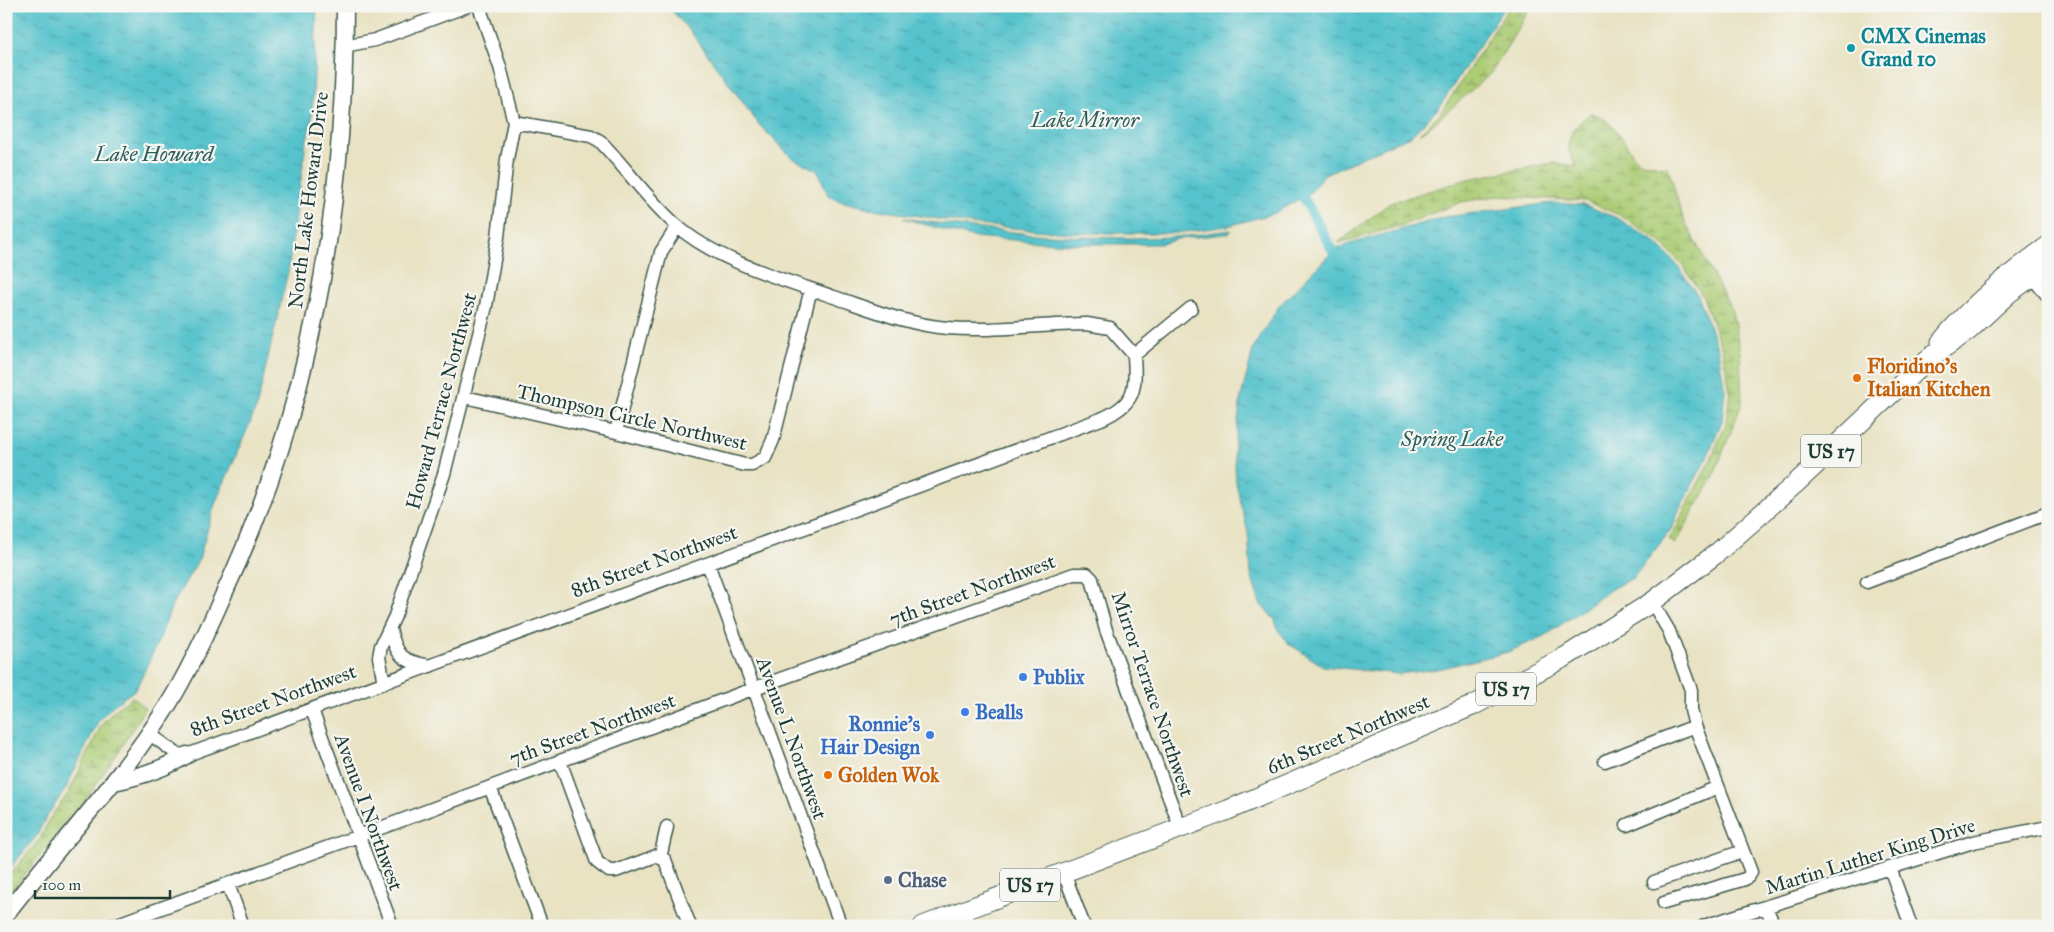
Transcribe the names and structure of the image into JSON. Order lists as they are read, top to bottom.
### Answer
{
  "streets": {
    "highway": ["US 17", "6th Street Northwest"],
    "main road": ["North Lake Howard Drive"],
    "street": [
      "Howard Terrace Northwest",
      "Thompson Circle Northwest",
      "8th Street Northwest",
      "7th Street Northwest",
      "Mirror Terrace Northwest",
      "Avenue L Northwest",
      "Avenue I Northwest",
      "Martin Luther King Drive"
    ]
  },
  "crossings": [
    ["North Lake Howard Drive", "8th Street Northwest"],
    ["Howard Terrace Northwest", "Thompson Circle Northwest"],
    ["Howard Terrace Northwest", "8th Street Northwest"],
    ["US 17", "6th Street Northwest"],
    ["8th Street Northwest", "Avenue L Northwest"],
    ["8th Street Northwest", "Avenue I Northwest"],
    ["7th Street Northwest", "Mirror Terrace Northwest"],
    ["7th Street Northwest", "Avenue L Northwest"],
    ["7th Street Northwest", "Avenue I Northwest"],
    ["Mirror Terrace Northwest", "6th Street Northwest"]
  ],
  "water": ["Lake Mirror", "Lake Howard", "Spring Lake"],
  "places": [
    "CMX Cinemas Grand 10",
    "Floridino’s Italian Kitchen",
    "Publix",
    "Bealls",
    "Ronnie's Hair Design",
    "Golden Wok",
    "Chase"
  ],
  "scale_bar": "100 m"
}
